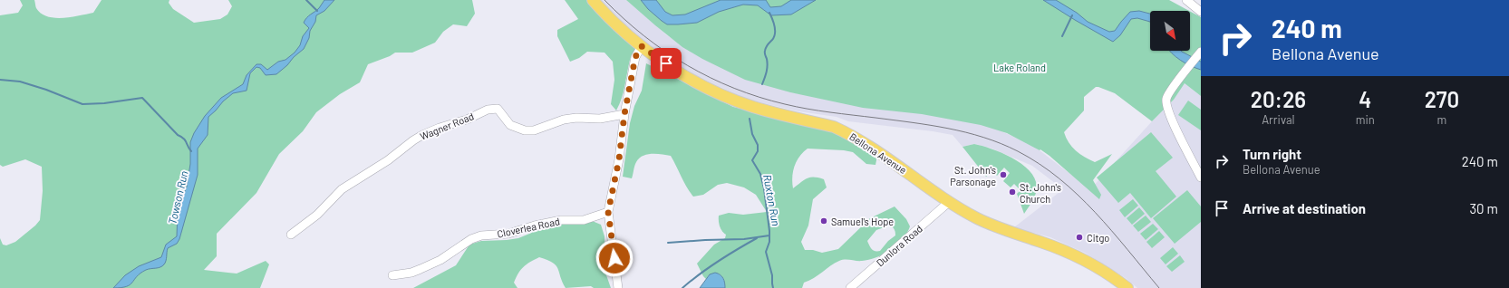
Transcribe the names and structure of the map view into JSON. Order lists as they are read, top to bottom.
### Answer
{
  "streets": {
    "main road": ["Bellona Avenue"],
    "street": ["Wagner Road", "Cloverlea Road", "Dunlora Road"]
  },
  "crossings": [
    ["Bellona Avenue", "Dunlora Road"]
  ],
  "water": ["Towson Run", "Ruxton Run"],
  "parks": ["Lake Roland"],
  "places": [
    "St. John's Parsonage",
    "St. John's Church",
    "Samuel's Hope",
    "Citgo"
  ],
  "north": "bottom right",
  "page": {
    "turn": ["240 m", "Bellona Avenue"],
    "eta": [
      "20:26",
      "Arrival",
      "4",
      "min",
      "270",
      "m"
    ],
    "list": [
      {
        "name": "Turn right",
        "note": "Bellona Avenue",
        "value": "240 m"
      },
      {
        "name": "Arrive at destination",
        "value": "30 m"
      }
    ]
  }
}
